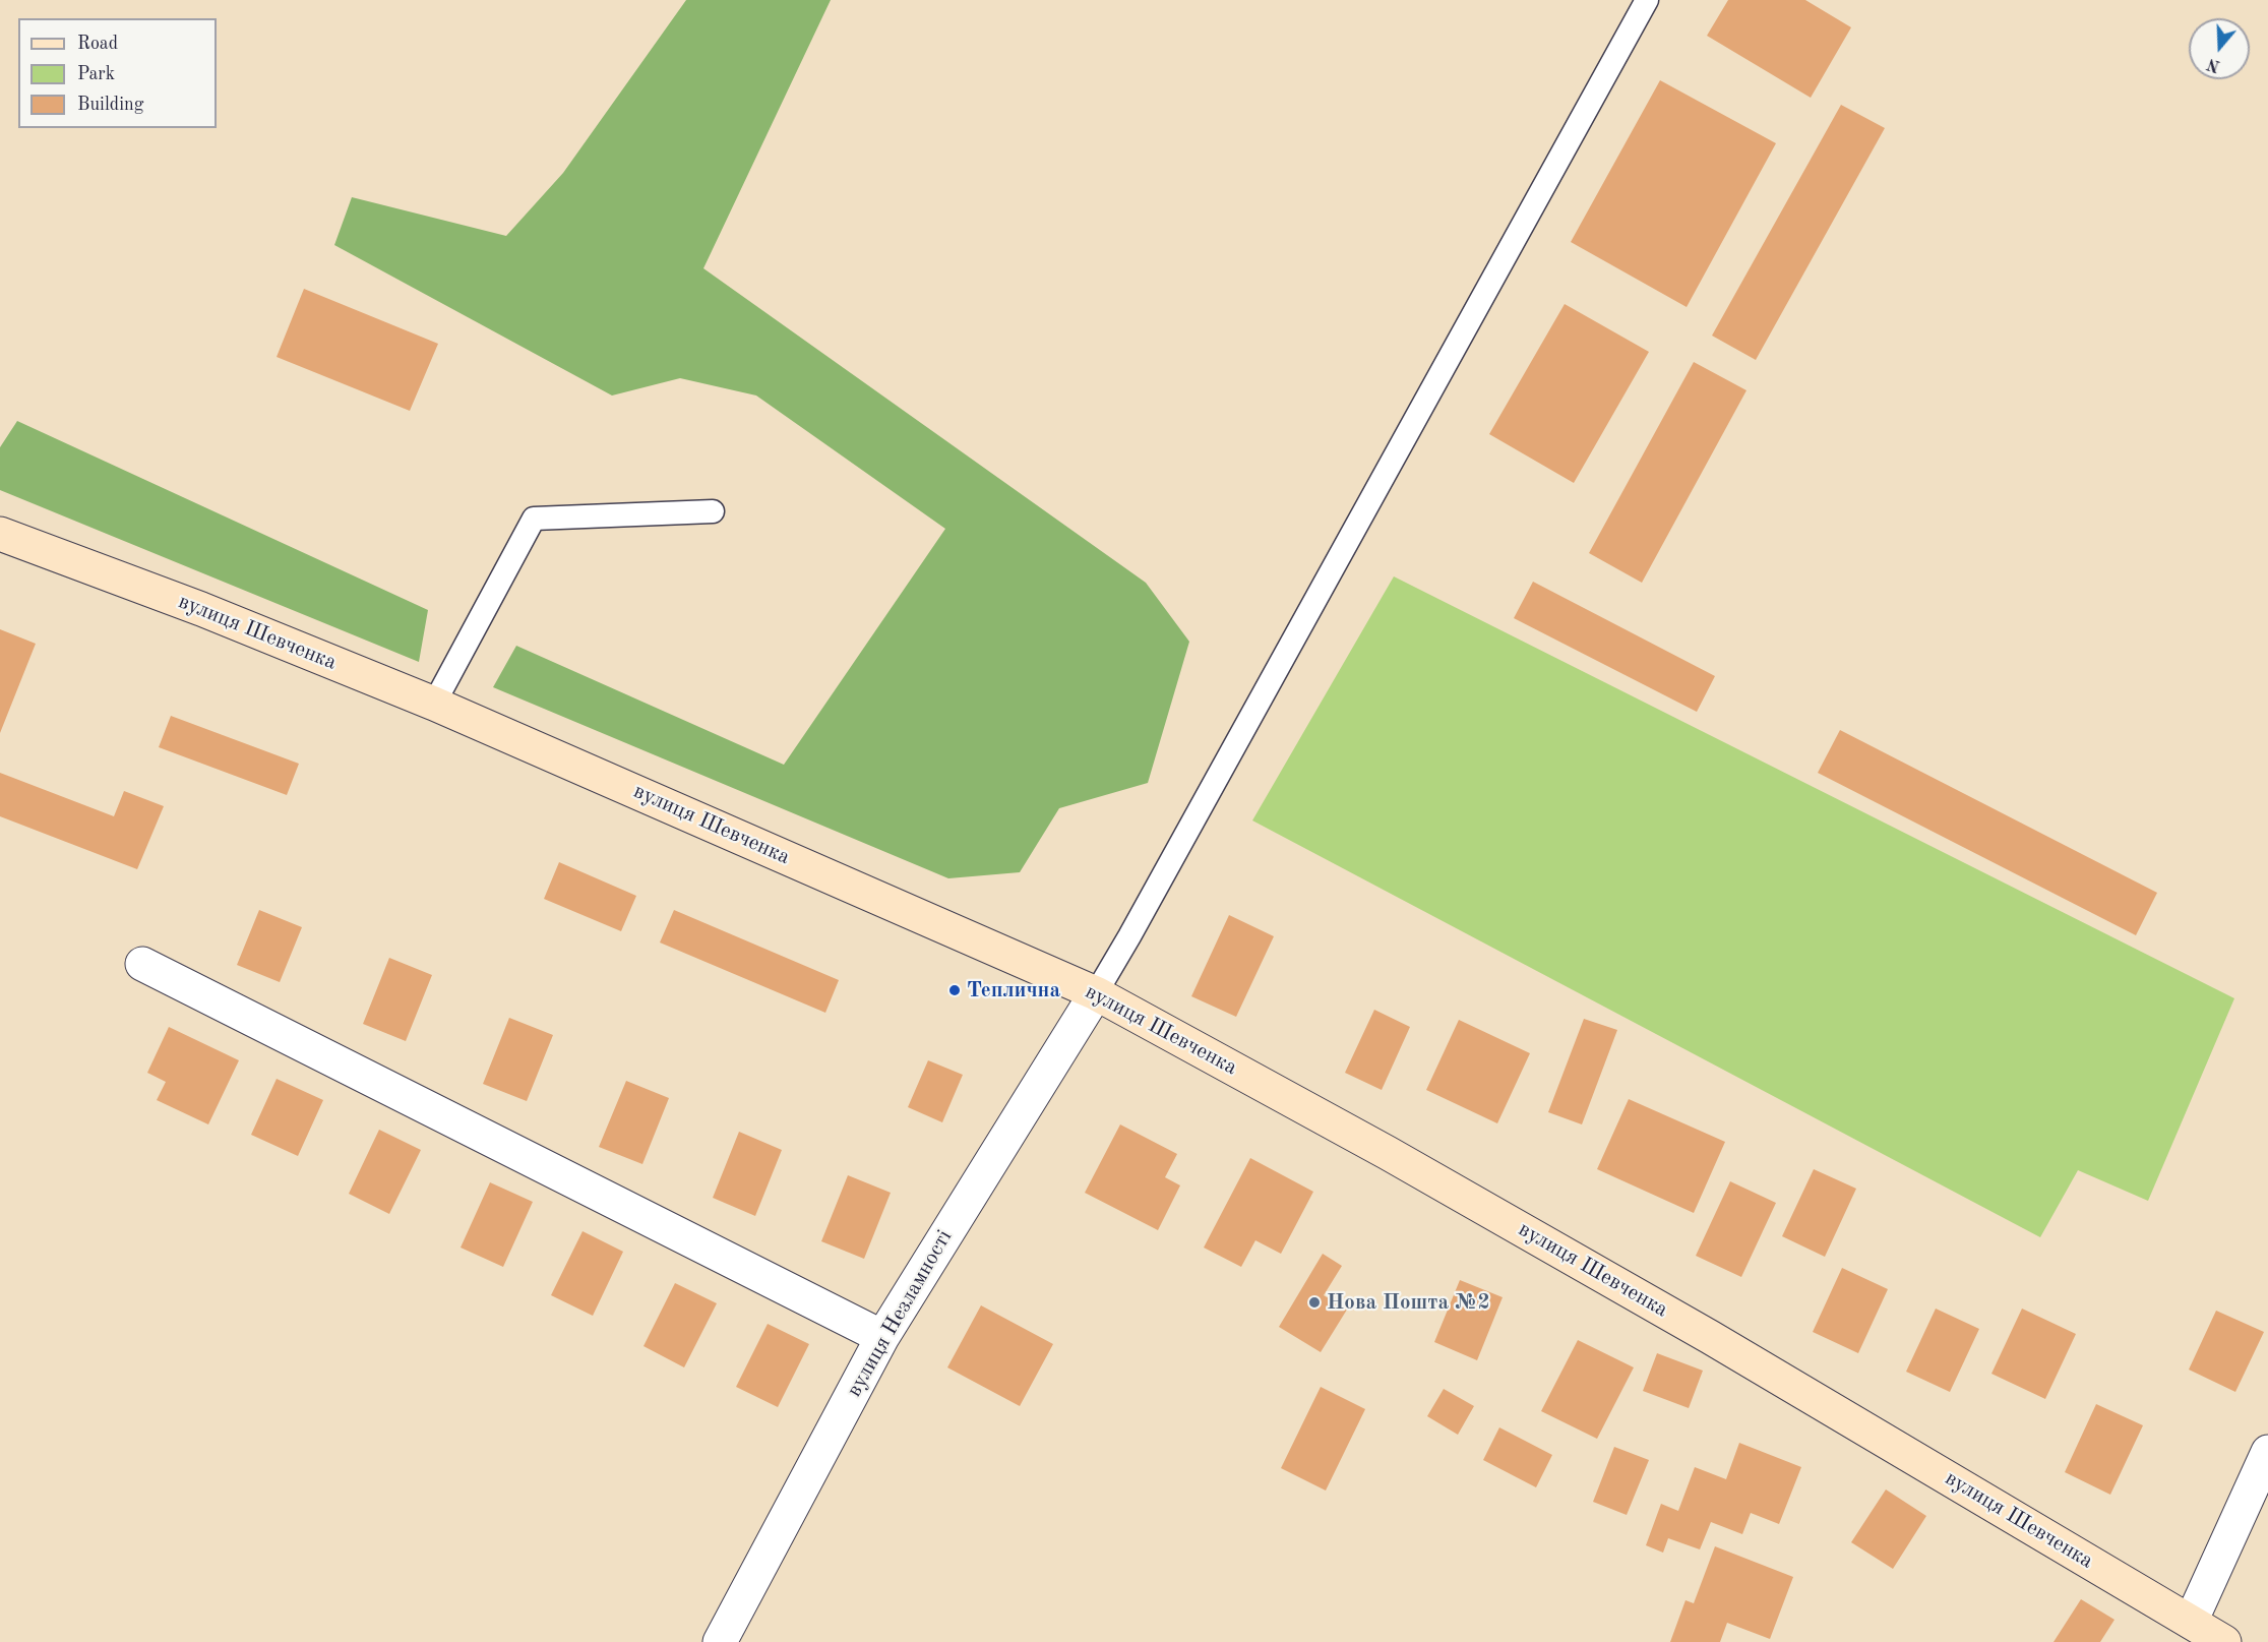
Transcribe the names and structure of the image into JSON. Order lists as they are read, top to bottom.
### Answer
{
  "streets": {
    "street": ["вулиця Шевченка", "вулиця Незламності"]
  },
  "crossings": [
    ["вулиця Шевченка", "вулиця Незламності"]
  ],
  "places": ["Теплична", "Нова Пошта №2"],
  "legend": ["Road", "Park", "Building"],
  "north": "bottom"
}
